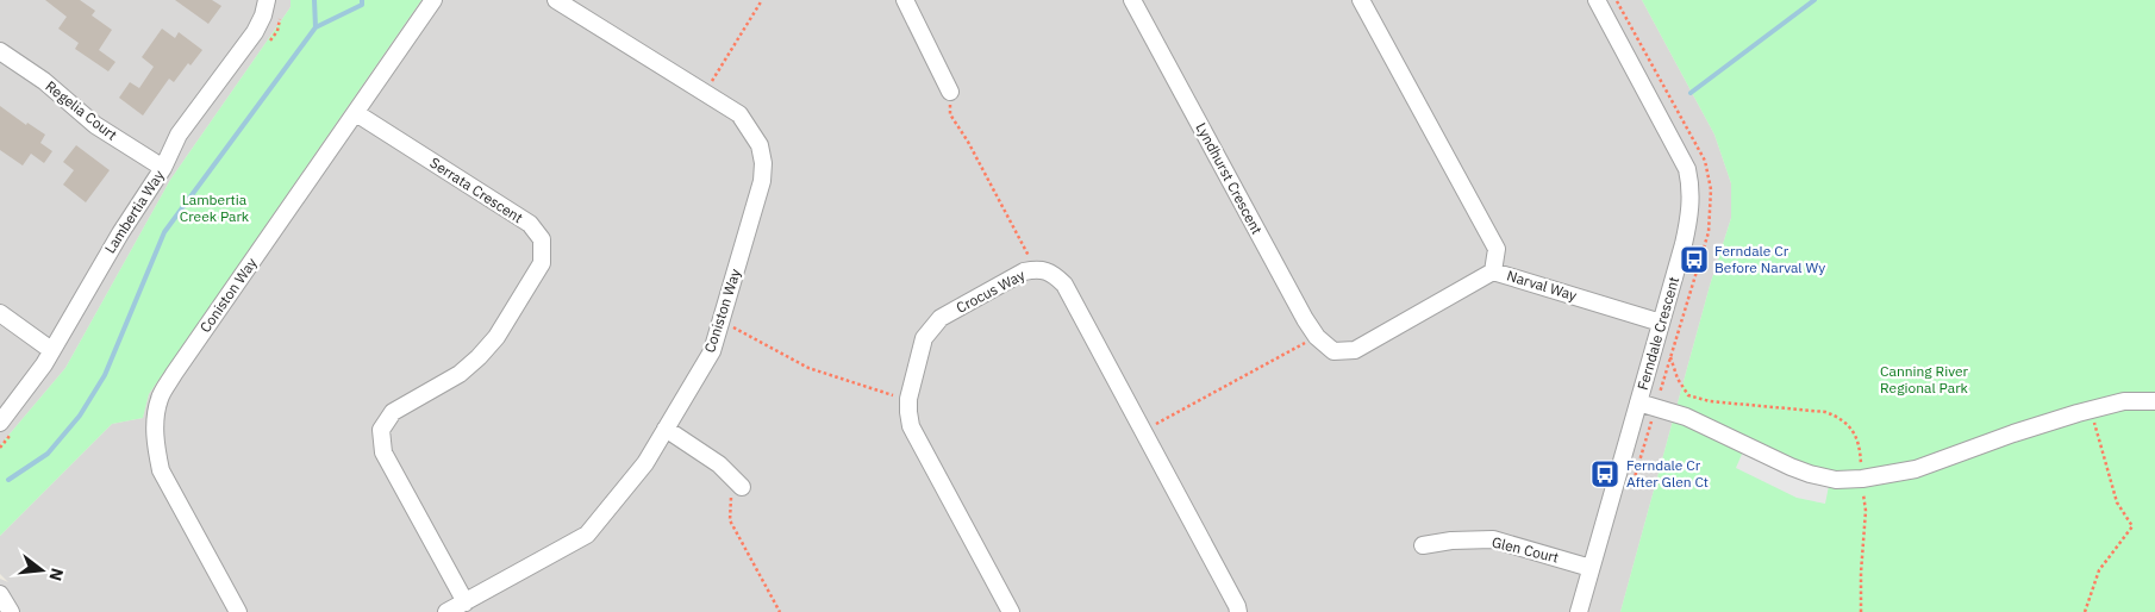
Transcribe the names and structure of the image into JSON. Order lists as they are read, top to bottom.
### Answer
{
  "streets": {
    "street": [
      "Regelia Court",
      "Lyndhurst Crescent",
      "Serrata Crescent",
      "Lambertia Way",
      "Narval Way",
      "Crocus Way",
      "Coniston Way",
      "Ferndale Crescent",
      "Glen Court"
    ]
  },
  "crossings": [
    ["Regelia Court", "Lambertia Way"],
    ["Lyndhurst Crescent", "Narval Way"],
    ["Serrata Crescent", "Coniston Way"],
    ["Narval Way", "Ferndale Crescent"],
    ["Ferndale Crescent", "Glen Court"]
  ],
  "parks": ["Lambertia Creek Park", "Canning River Regional Park"],
  "places": {
    "bus stop": ["Ferndale Cr Before Narval Wy", "Ferndale Cr After Glen Ct"]
  },
  "north": "right"
}
